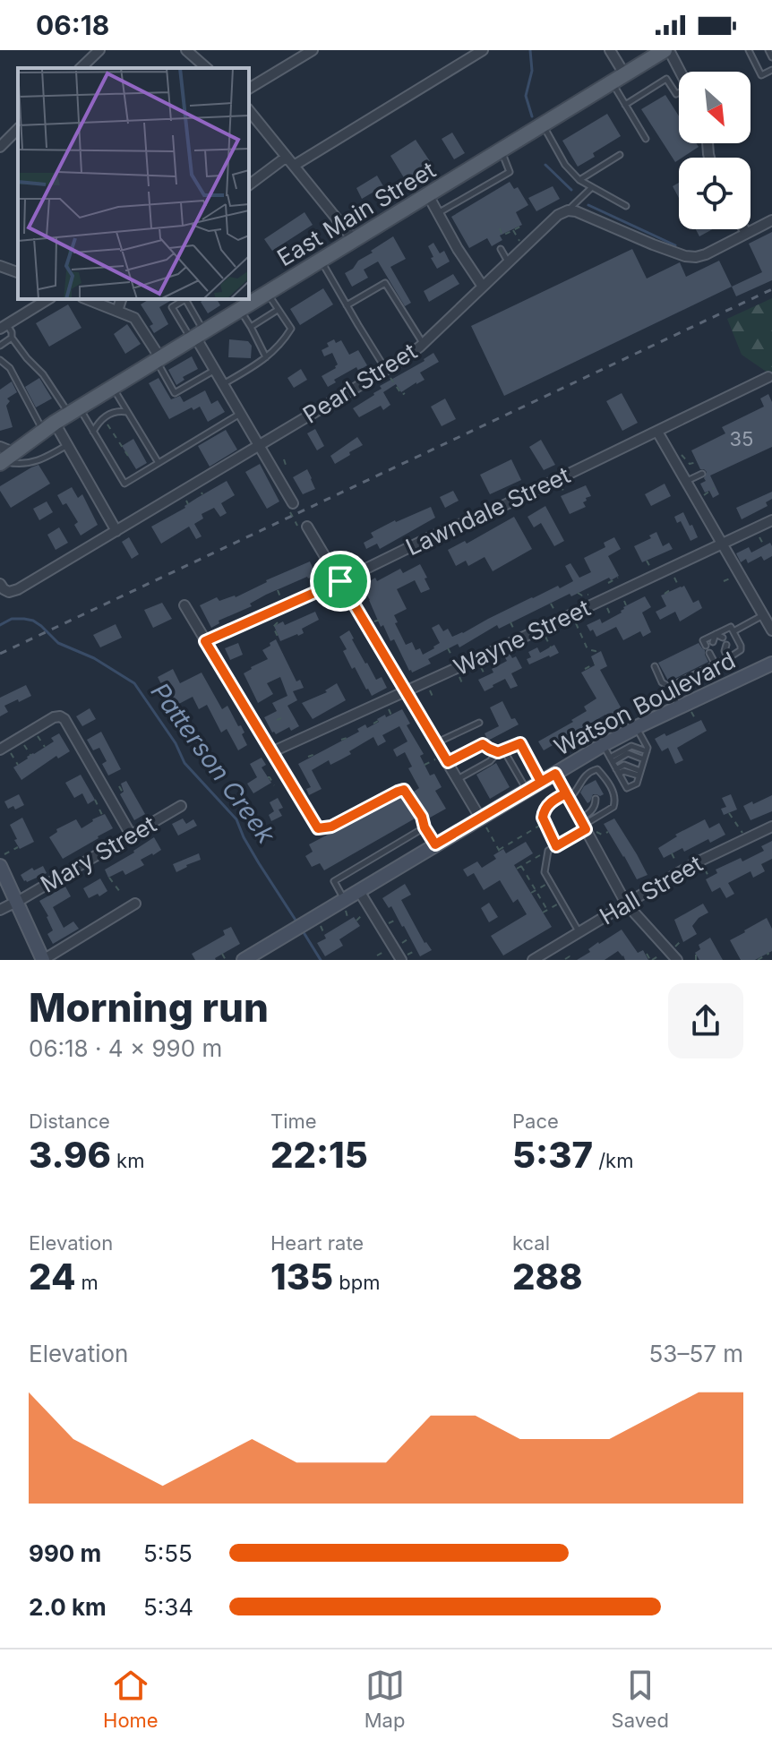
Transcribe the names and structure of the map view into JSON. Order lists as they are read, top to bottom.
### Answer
{
  "streets": {
    "main road": ["East Main Street"],
    "street": [
      "Pearl Street",
      "Lawndale Street",
      "Wayne Street",
      "Watson Boulevard",
      "Mary Street",
      "Hall Street"
    ]
  },
  "water": ["Patterson Creek"],
  "house_numbers": ["35"],
  "north": "bottom right",
  "page": {
    "status": "06:18",
    "heading": ["Morning run", "06:18 · 4 × 990 m"],
    "stats": [
      ["Distance", "3.96 km"],
      ["Time", "22:15"],
      ["Pace", "5:37 /km"],
      ["Elevation", "24 m"],
      ["Heart rate", "135 bpm"],
      ["kcal", "288"]
    ],
    "chart": ["Elevation", "53–57 m"],
    "list": [
      {
        "name": "990 m",
        "note": "5:55"
      },
      {
        "name": "2.0 km",
        "note": "5:34"
      }
    ],
    "tabs": ["Home", "Map", "Saved"]
  }
}
